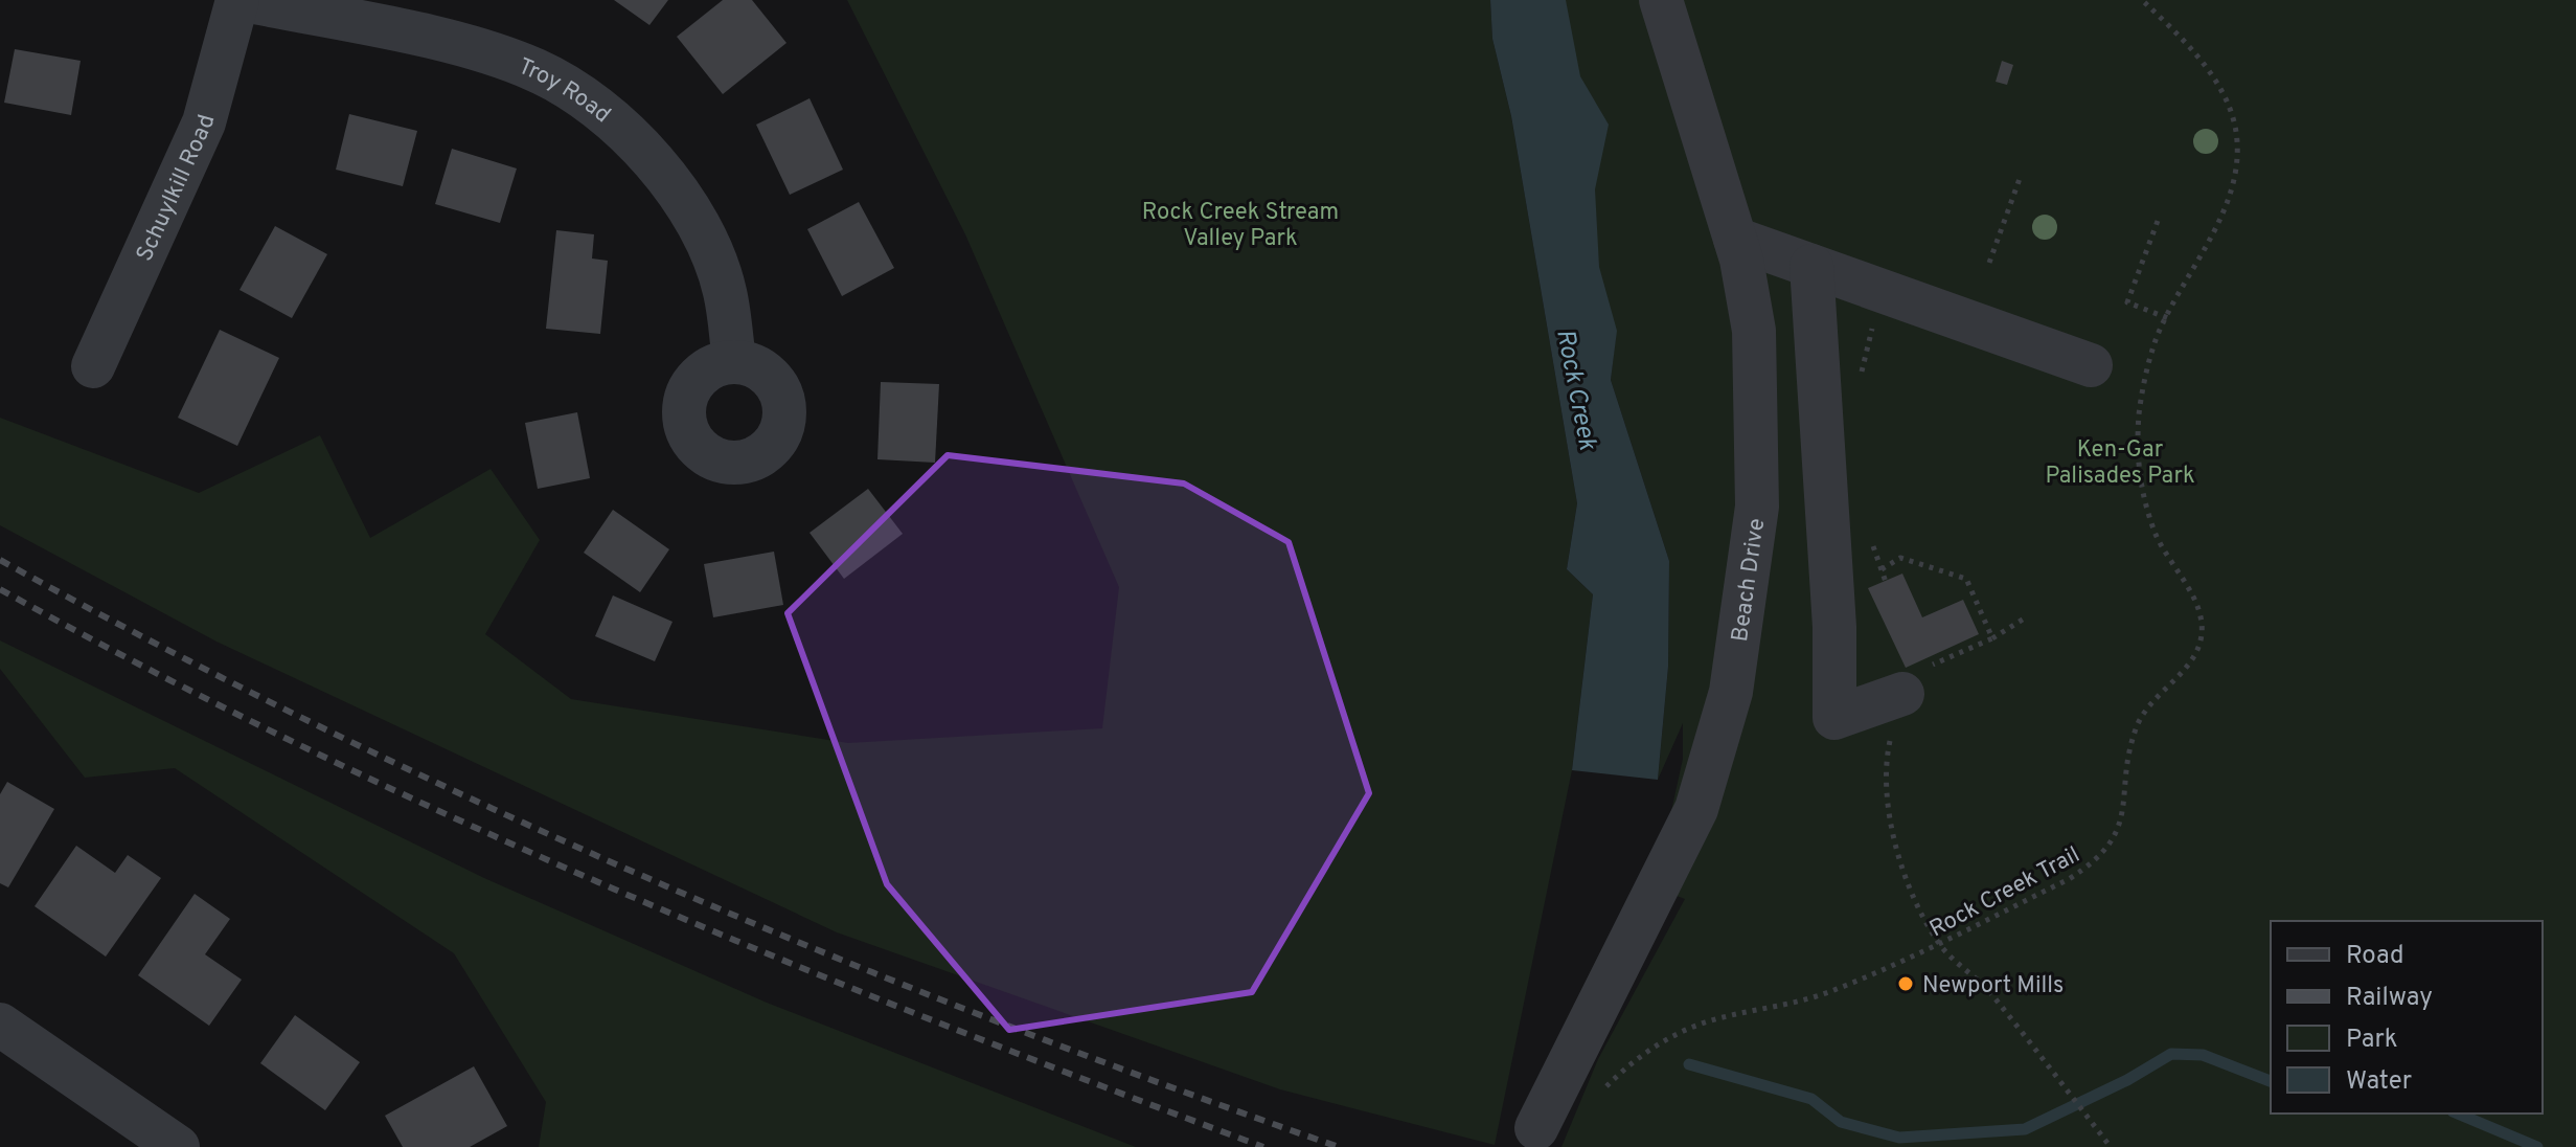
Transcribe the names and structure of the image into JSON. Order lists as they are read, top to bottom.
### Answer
{
  "streets": {
    "street": ["Troy Road", "Schuylkill Road", "Beach Drive"],
    "path": ["Rock Creek Trail"]
  },
  "water": ["Rock Creek"],
  "parks": ["Rock Creek Stream Valley Park", "Ken-Gar Palisades Park"],
  "places": ["Newport Mills"],
  "legend": [
    "Road",
    "Railway",
    "Park",
    "Water"
  ]
}
